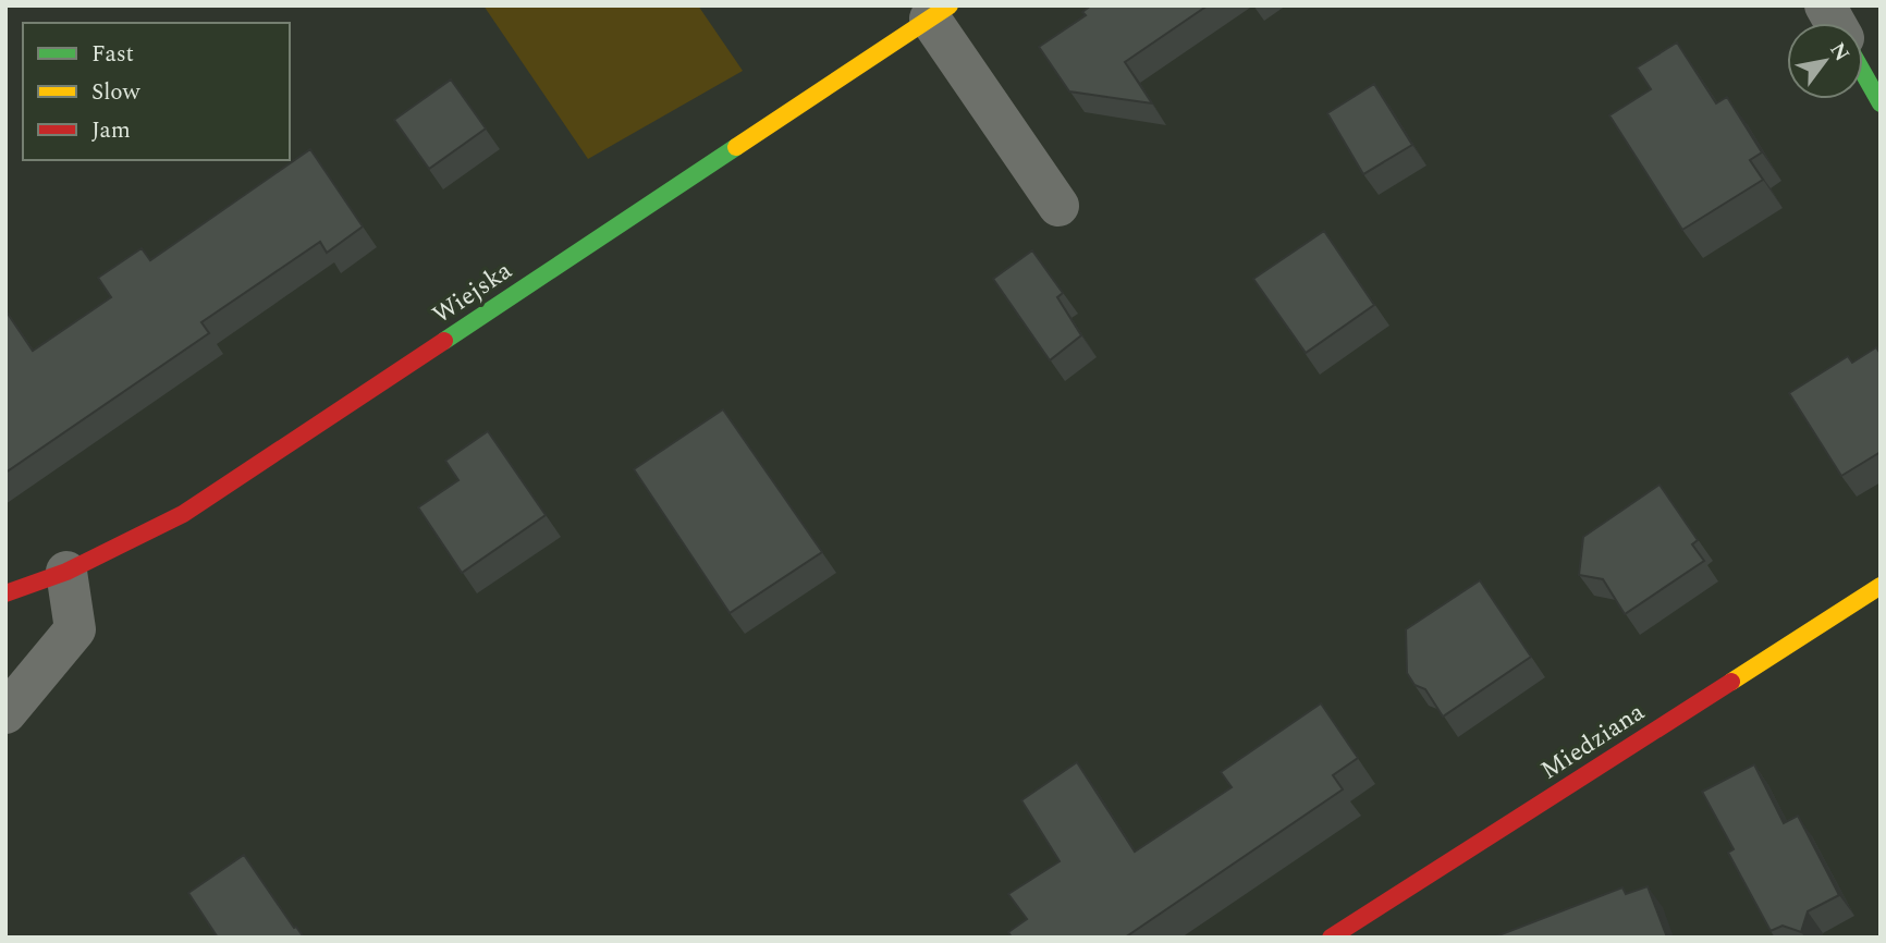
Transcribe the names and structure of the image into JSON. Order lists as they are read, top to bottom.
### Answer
{
  "streets": {
    "street": ["Wiejska", "Miedziana"]
  },
  "legend": ["Fast", "Slow", "Jam"],
  "north": "top right"
}
